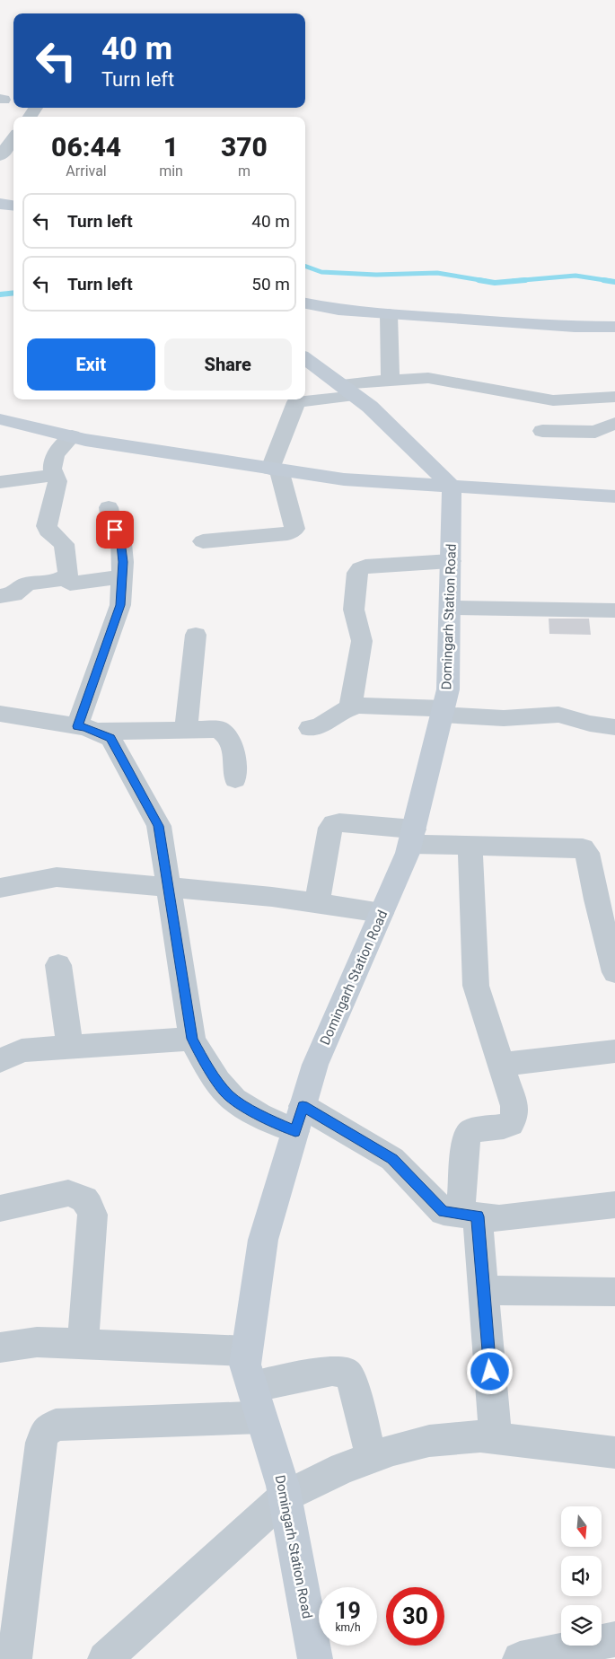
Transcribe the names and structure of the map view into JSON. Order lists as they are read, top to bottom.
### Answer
{
  "streets": {
    "street": ["Domingarh Station Road"]
  },
  "north": "bottom",
  "page": {
    "turn": ["40 m", "Turn left"],
    "eta": [
      "06:44",
      "Arrival",
      "1",
      "min",
      "370",
      "m"
    ],
    "list": [
      {
        "name": "Turn left",
        "value": "40 m"
      },
      {
        "name": "Turn left",
        "value": "50 m"
      }
    ],
    "buttons": ["Exit", "Share"],
    "speed": "19 km/h",
    "limit": "30"
  }
}
